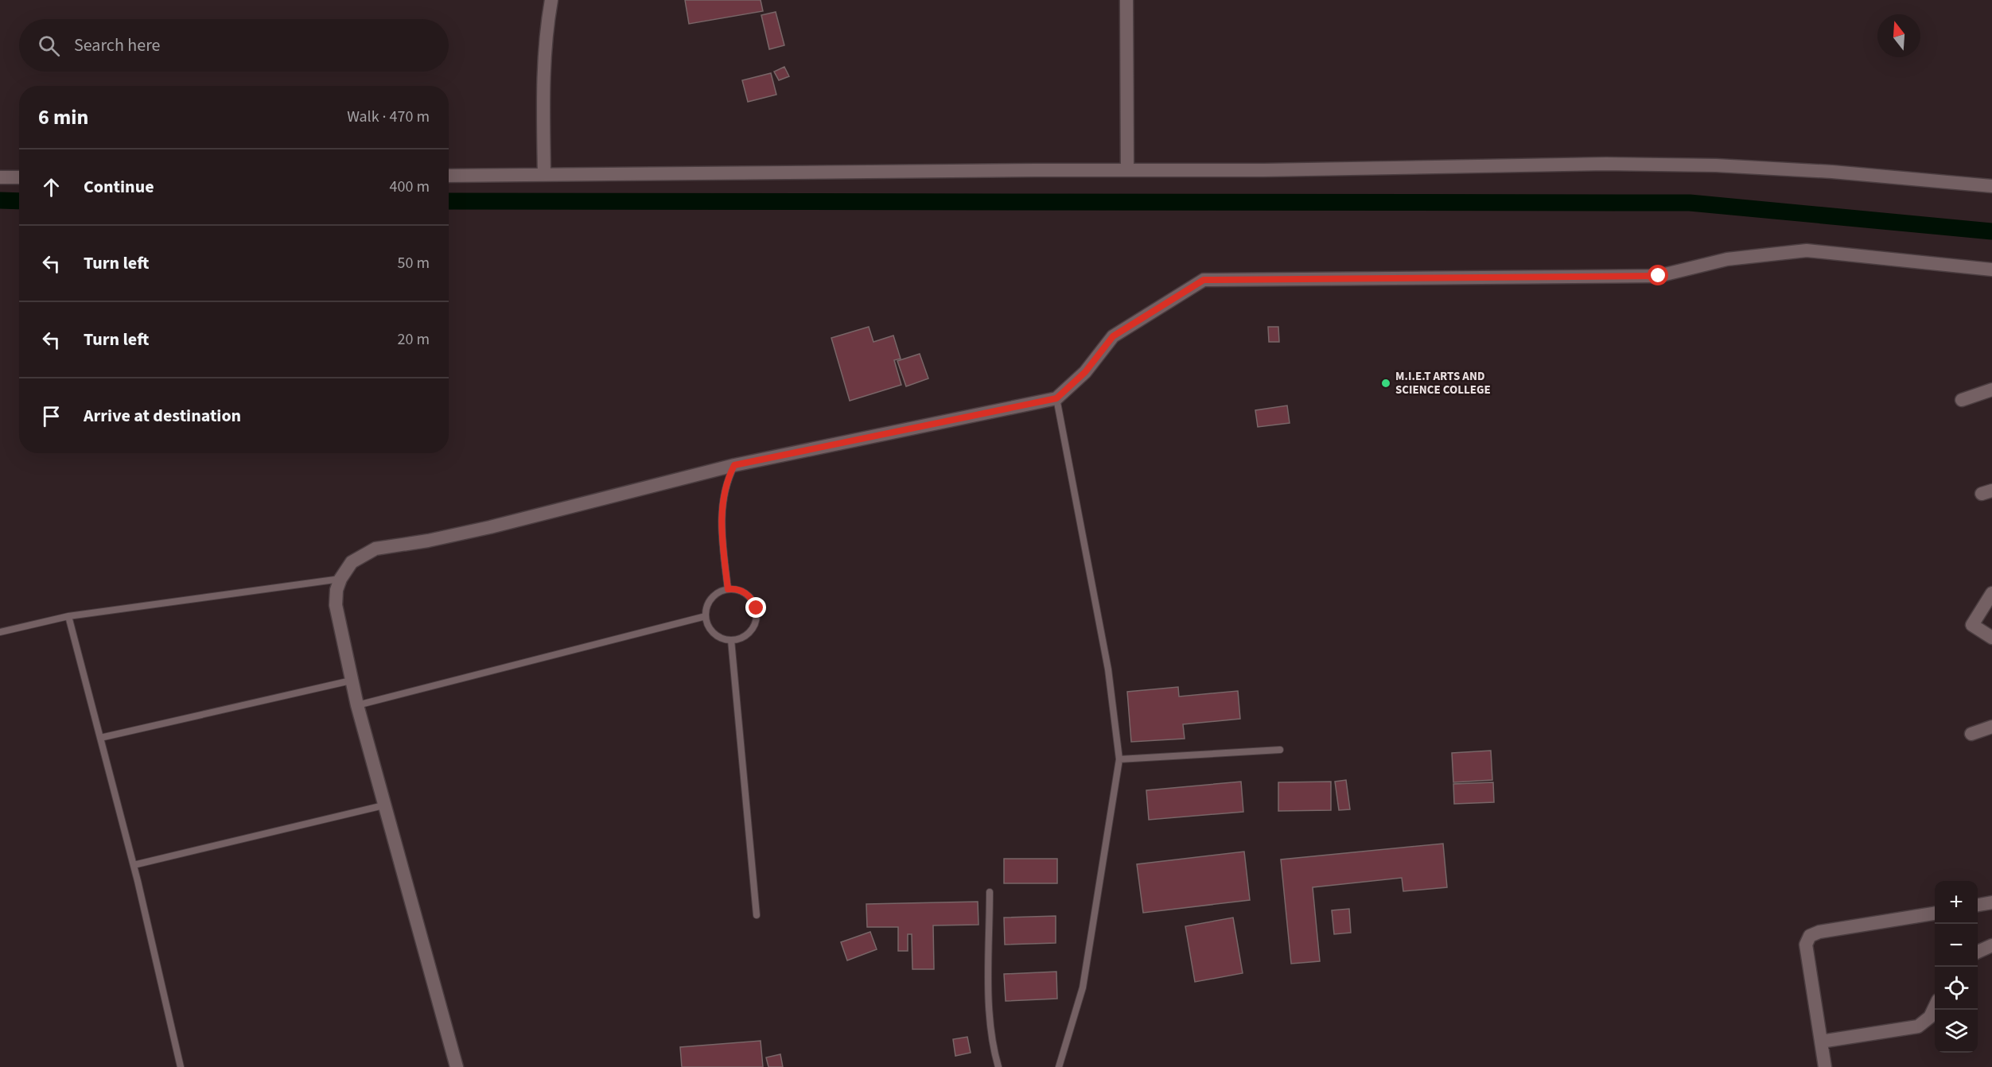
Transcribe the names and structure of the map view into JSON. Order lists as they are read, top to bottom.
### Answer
{
  "places": ["M.I.E.T ARTS AND SCIENCE COLLEGE"],
  "north": "top",
  "page": {
    "search": "Search here",
    "heading": ["6 min", "Walk · 470 m"],
    "list": [
      ["Continue", "400 m"],
      ["Turn left", "50 m"],
      ["Turn left", "20 m"],
      "Arrive at destination"
    ],
    "map_buttons": ["+", "−"]
  }
}
